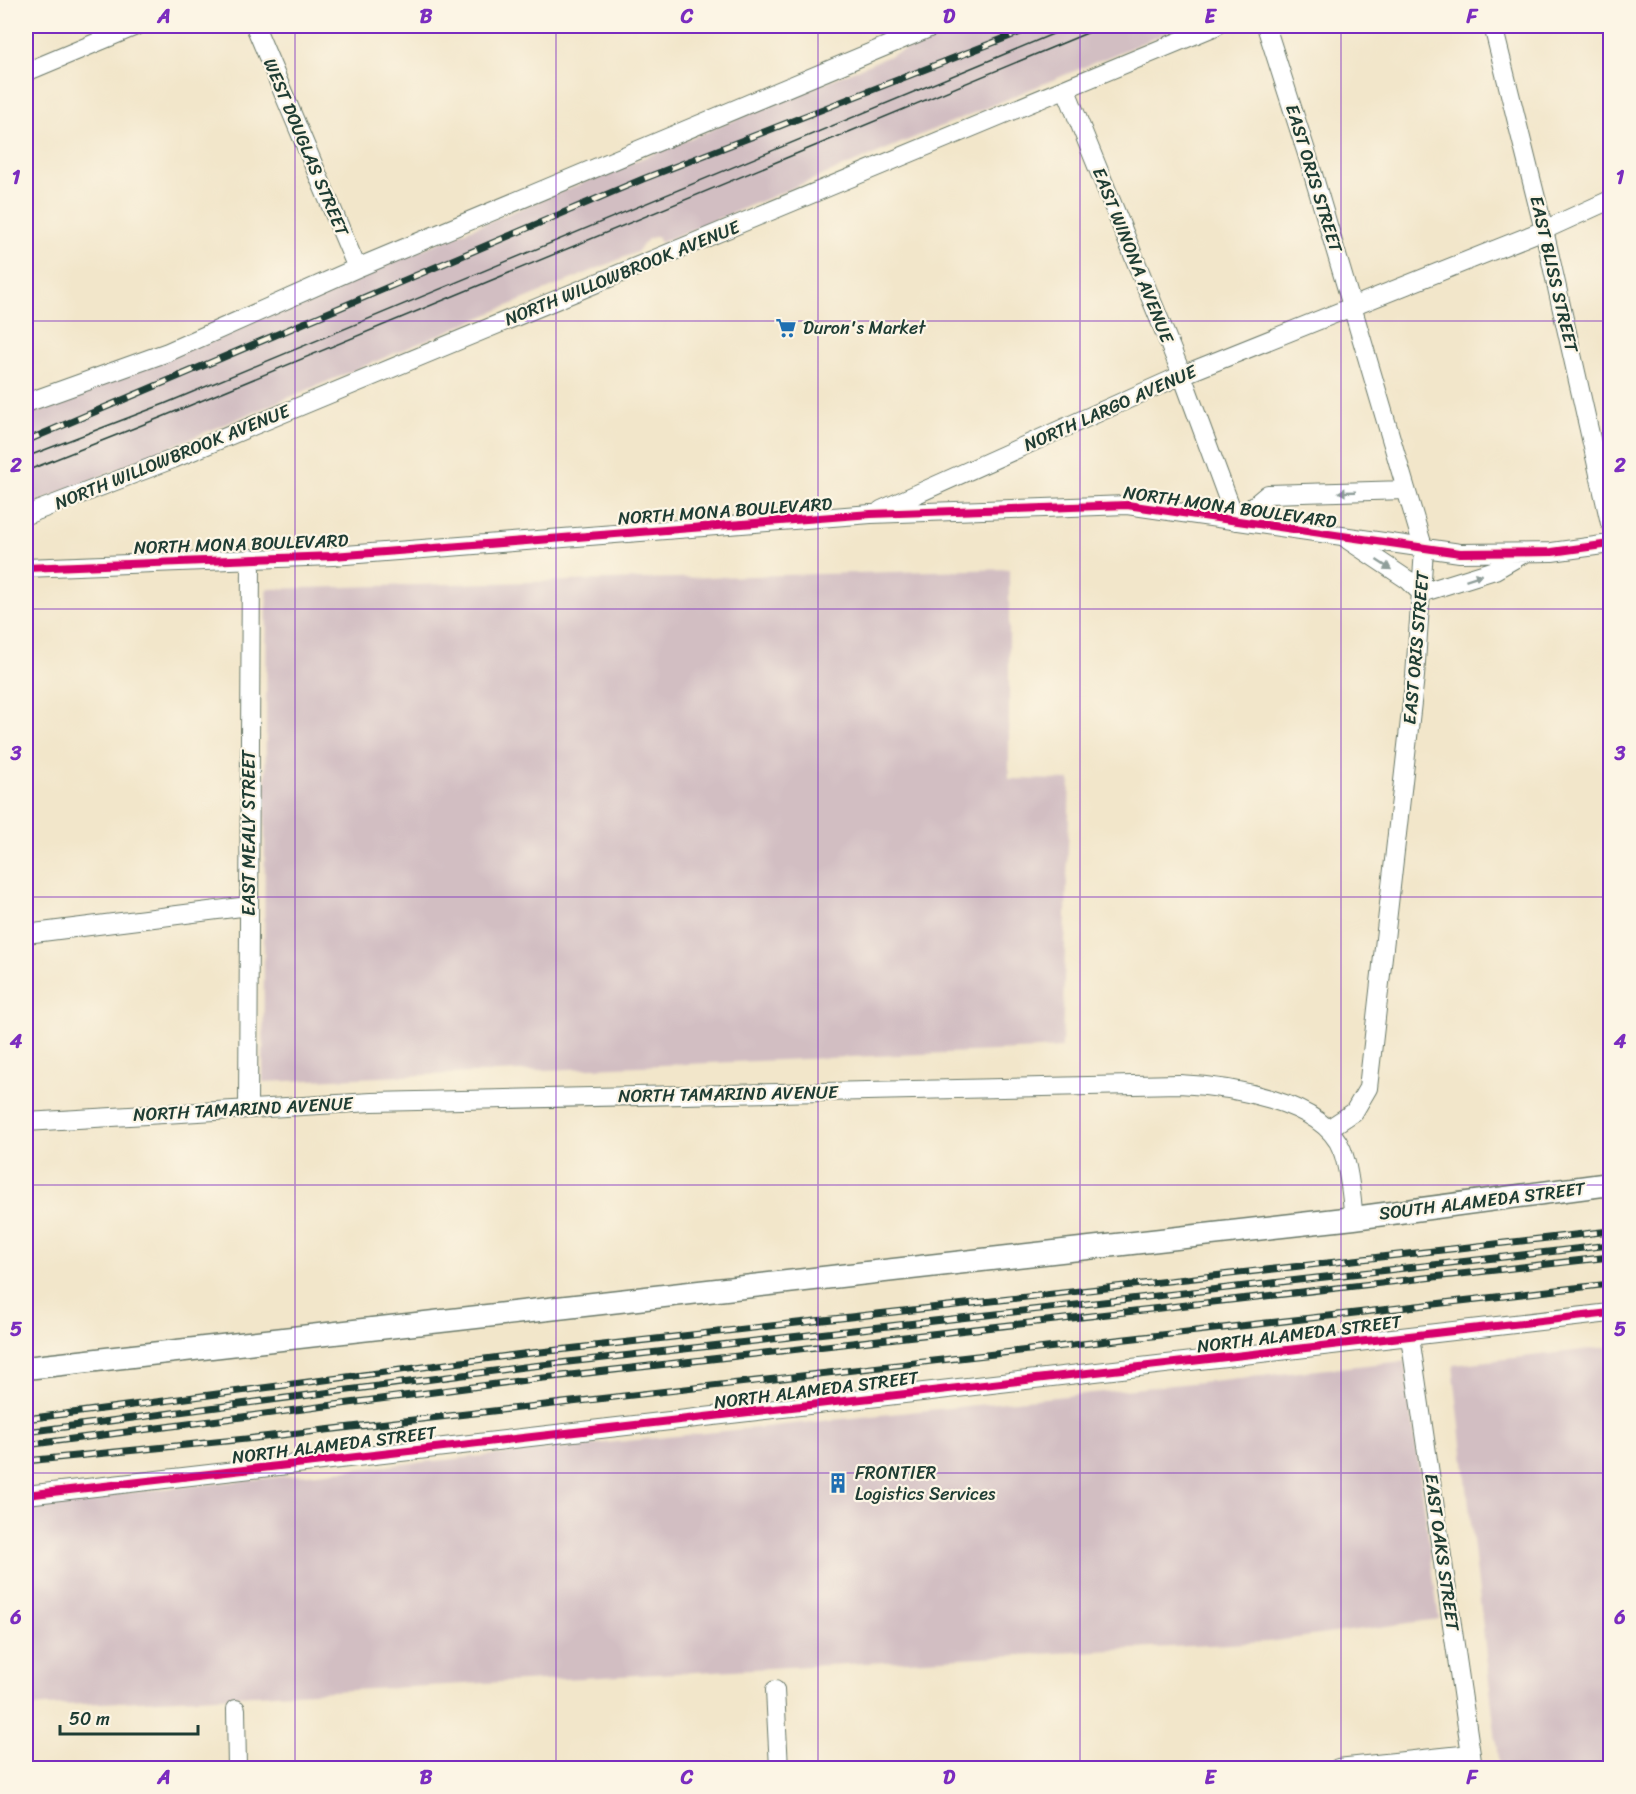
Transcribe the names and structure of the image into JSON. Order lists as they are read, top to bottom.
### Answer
{
  "streets": {
    "main road": ["SOUTH ALAMEDA STREET"],
    "street": [
      "WEST DOUGLAS STREET",
      "EAST ORIS STREET",
      "EAST WINONA AVENUE",
      "NORTH WILLOWBROOK AVENUE",
      "EAST BLISS STREET",
      "NORTH LARGO AVENUE",
      "NORTH MONA BOULEVARD",
      "EAST MEALY STREET",
      "NORTH TAMARIND AVENUE",
      "NORTH ALAMEDA STREET",
      "EAST OAKS STREET"
    ]
  },
  "crossings": [
    ["EAST ORIS STREET", "NORTH LARGO AVENUE"],
    ["EAST ORIS STREET", "NORTH MONA BOULEVARD"],
    ["EAST ORIS STREET", "NORTH TAMARIND AVENUE"],
    ["EAST WINONA AVENUE", "NORTH WILLOWBROOK AVENUE"],
    ["EAST WINONA AVENUE", "NORTH LARGO AVENUE"],
    ["EAST WINONA AVENUE", "NORTH MONA BOULEVARD"],
    ["EAST BLISS STREET", "NORTH LARGO AVENUE"],
    ["NORTH LARGO AVENUE", "NORTH MONA BOULEVARD"],
    ["NORTH MONA BOULEVARD", "EAST MEALY STREET"],
    ["EAST MEALY STREET", "NORTH TAMARIND AVENUE"],
    ["NORTH TAMARIND AVENUE", "SOUTH ALAMEDA STREET"],
    ["NORTH ALAMEDA STREET", "EAST OAKS STREET"]
  ],
  "places": {
    "supermarket": ["Duron's Market"],
    "building": ["FRONTIER Logistics Services"]
  },
  "scale_bar": "50 m",
  "grid": {
    "columns": [
      "A",
      "B",
      "C",
      "D",
      "E",
      "F"
    ],
    "rows": [
      "1",
      "2",
      "3",
      "4",
      "5",
      "6"
    ]
  }
}
